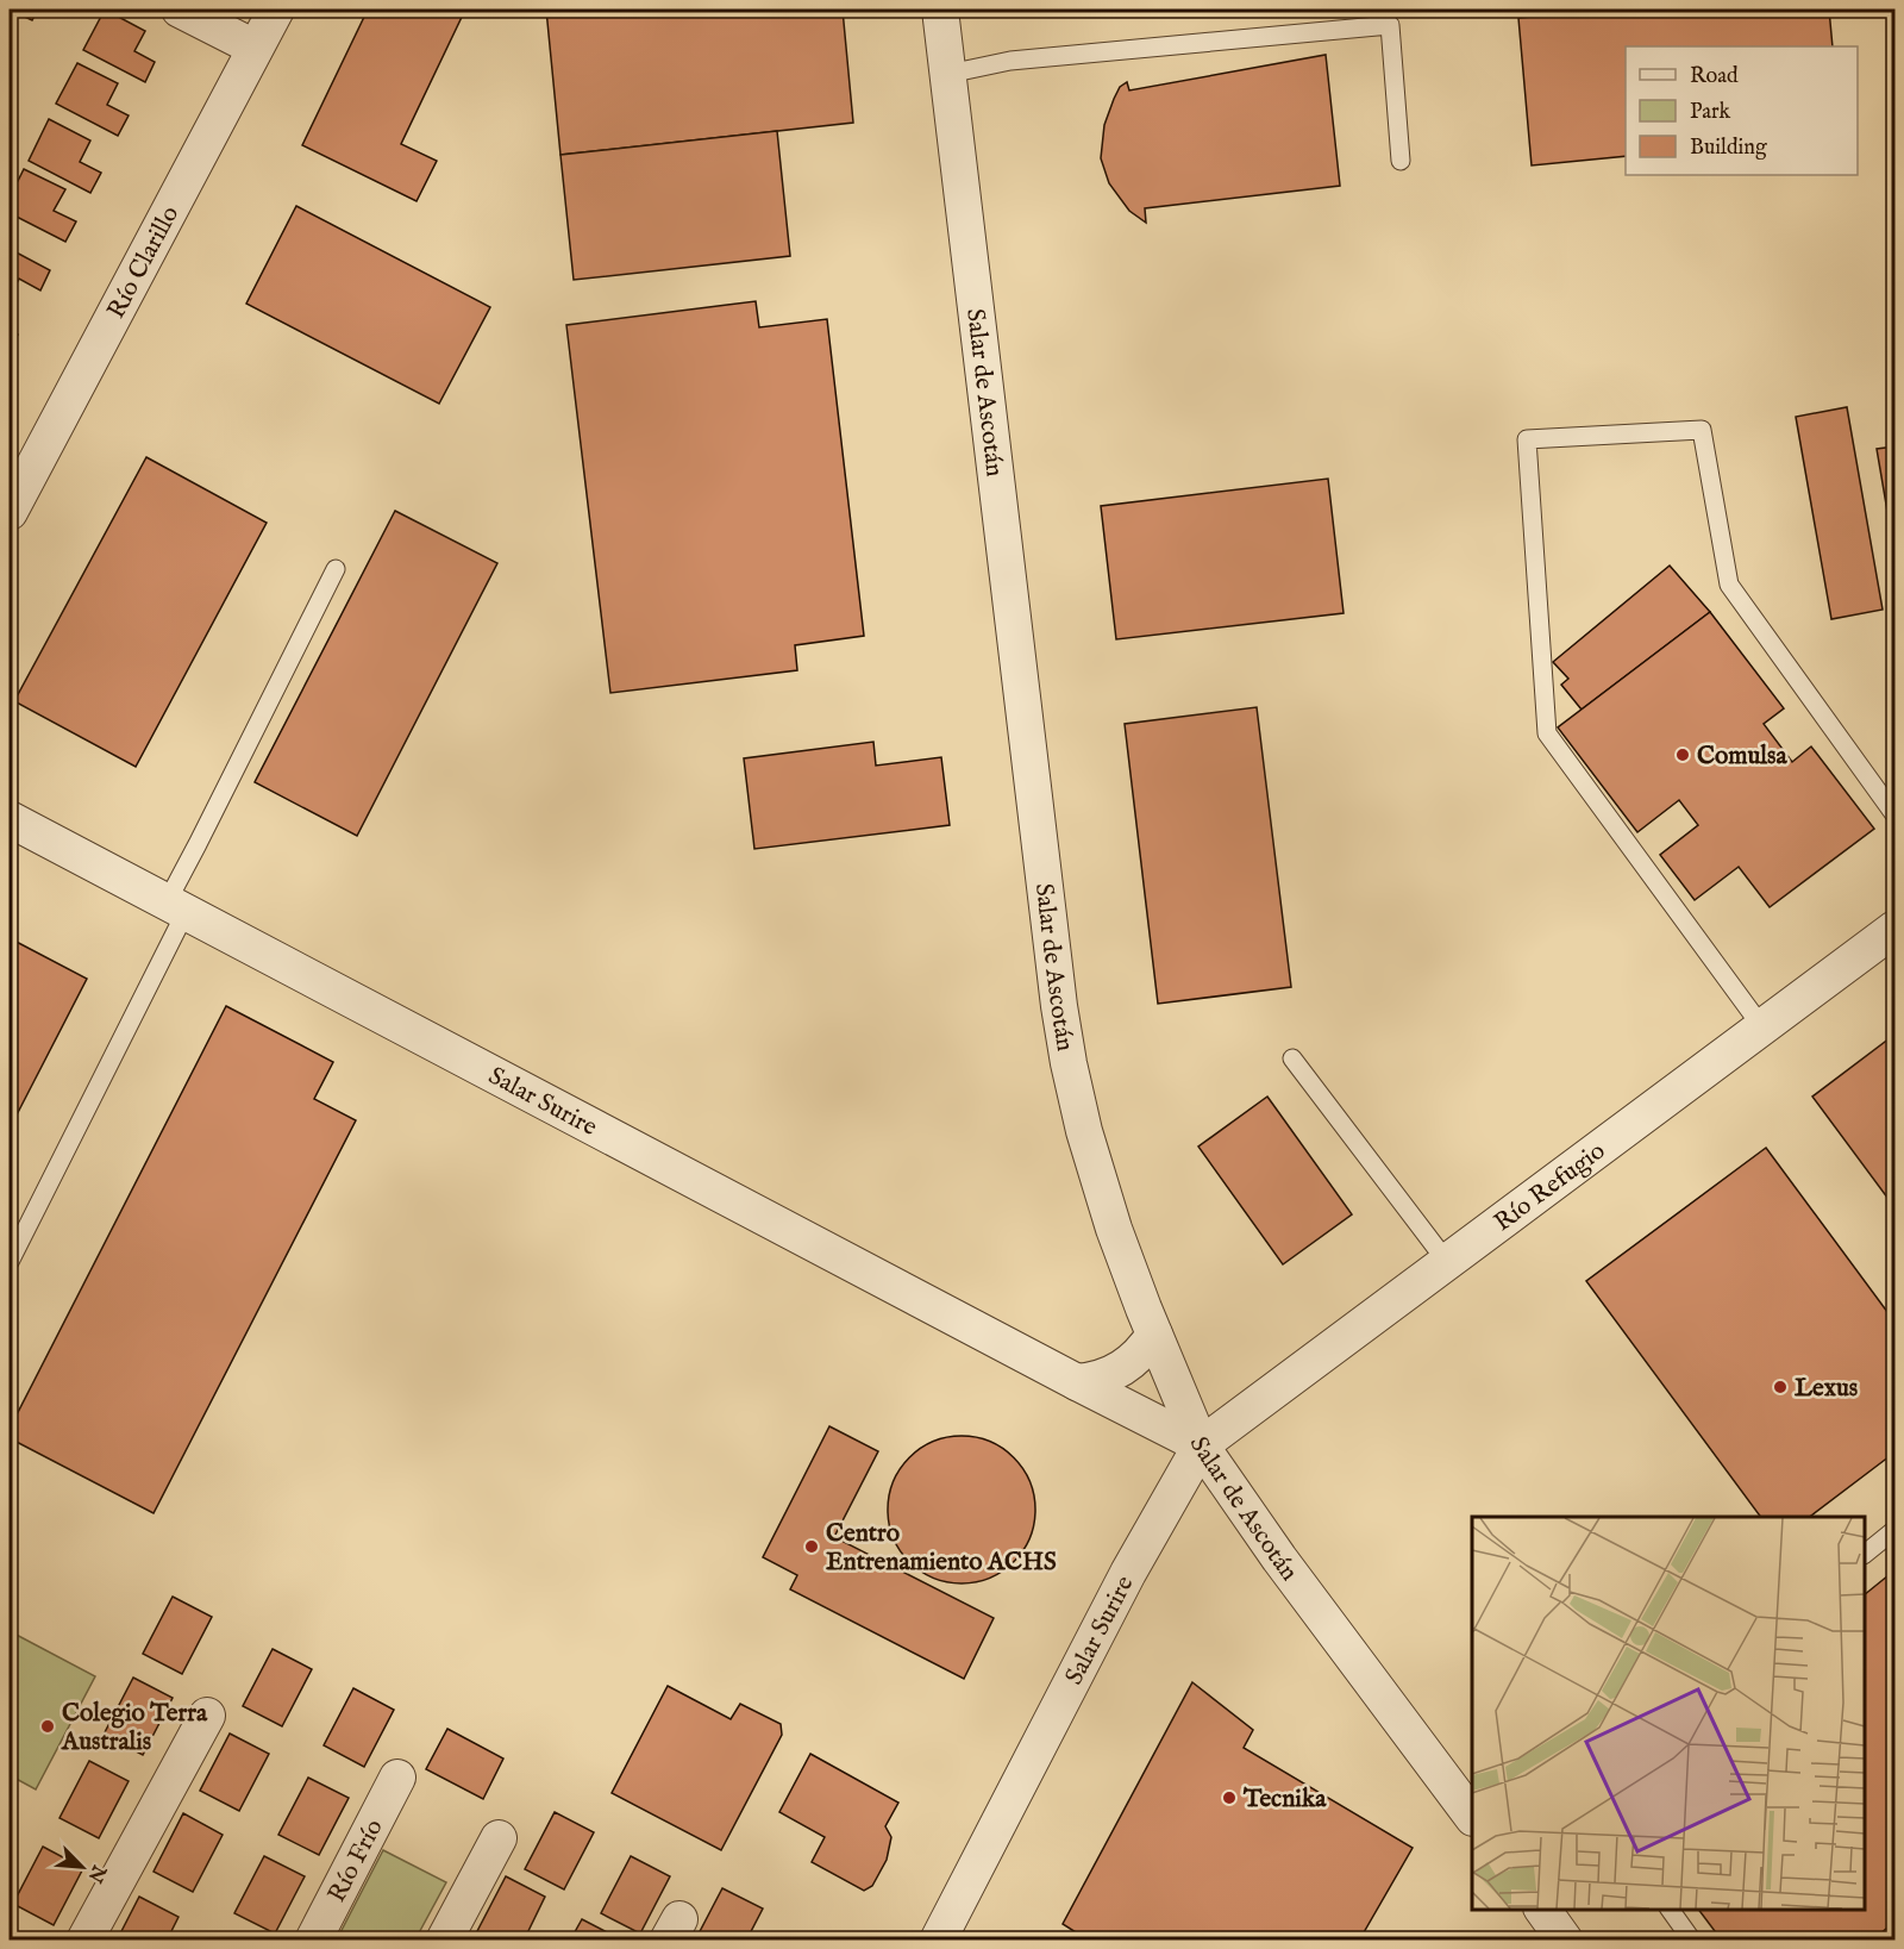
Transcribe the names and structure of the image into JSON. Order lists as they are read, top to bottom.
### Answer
{
  "streets": {
    "street": [
      "Río Clarillo",
      "Salar de Ascotán",
      "Salar Surire",
      "Río Refugio",
      "Río Frío"
    ]
  },
  "crossings": [
    ["Salar de Ascotán", "Salar Surire"],
    ["Salar de Ascotán", "Río Refugio"],
    ["Salar Surire", "Río Refugio"]
  ],
  "places": [
    "Comulsa",
    "Lexus",
    "Centro Entrenamiento ACHS",
    "Colegio Terra Australis",
    "Tecnika"
  ],
  "legend": ["Road", "Park", "Building"],
  "north": "bottom right"
}
